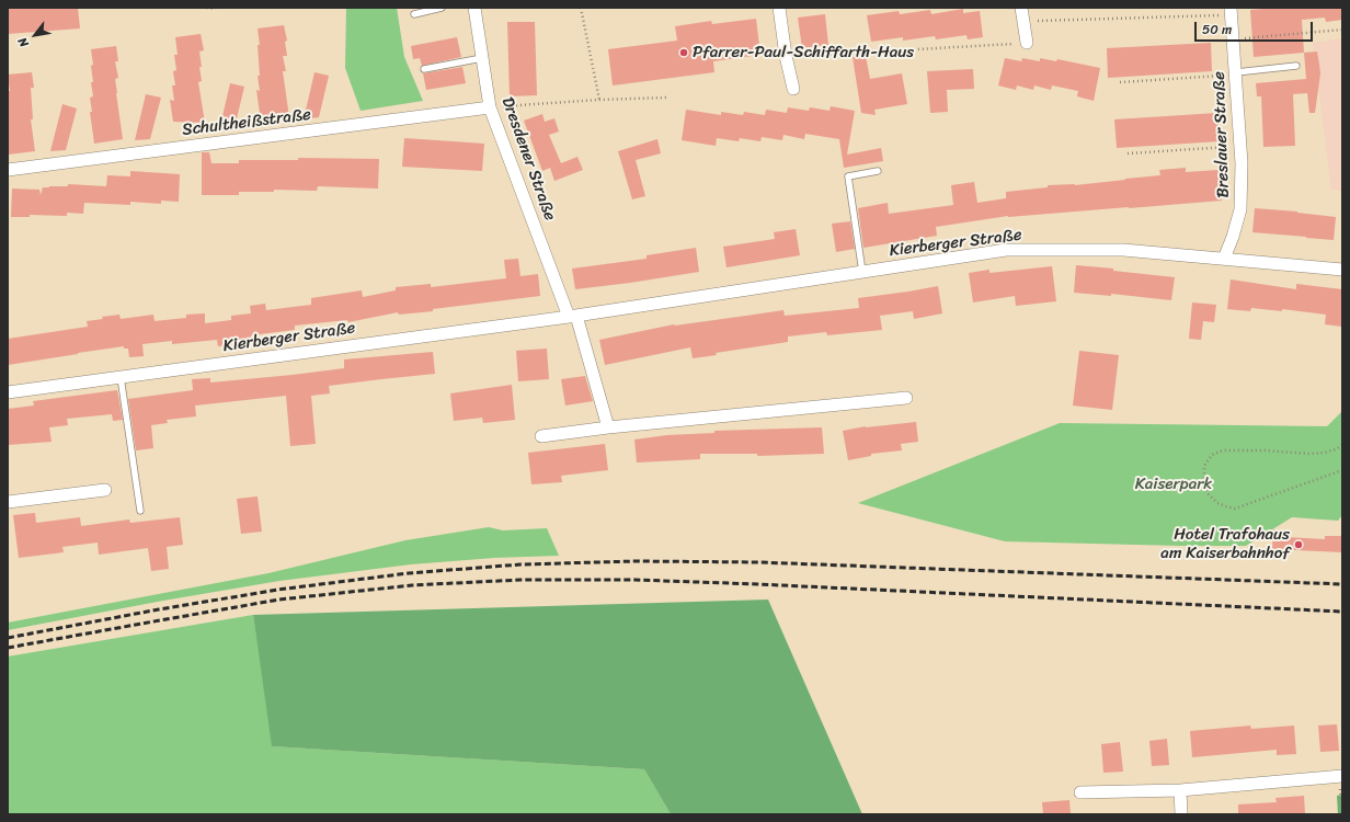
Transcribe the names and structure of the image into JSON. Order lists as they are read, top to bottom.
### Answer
{
  "streets": {
    "street": [
      "Schultheißstraße",
      "Breslauer Straße",
      "Dresdener Straße",
      "Kierberger Straße"
    ]
  },
  "crossings": [
    ["Schultheißstraße", "Dresdener Straße"],
    ["Breslauer Straße", "Kierberger Straße"],
    ["Dresdener Straße", "Kierberger Straße"]
  ],
  "parks": ["Kaiserpark"],
  "places": ["Pfarrer-Paul-Schiffarth-Haus", "Hotel Trafohaus am Kaiserbahnhof"],
  "scale_bar": "50 m",
  "north": "bottom left"
}
